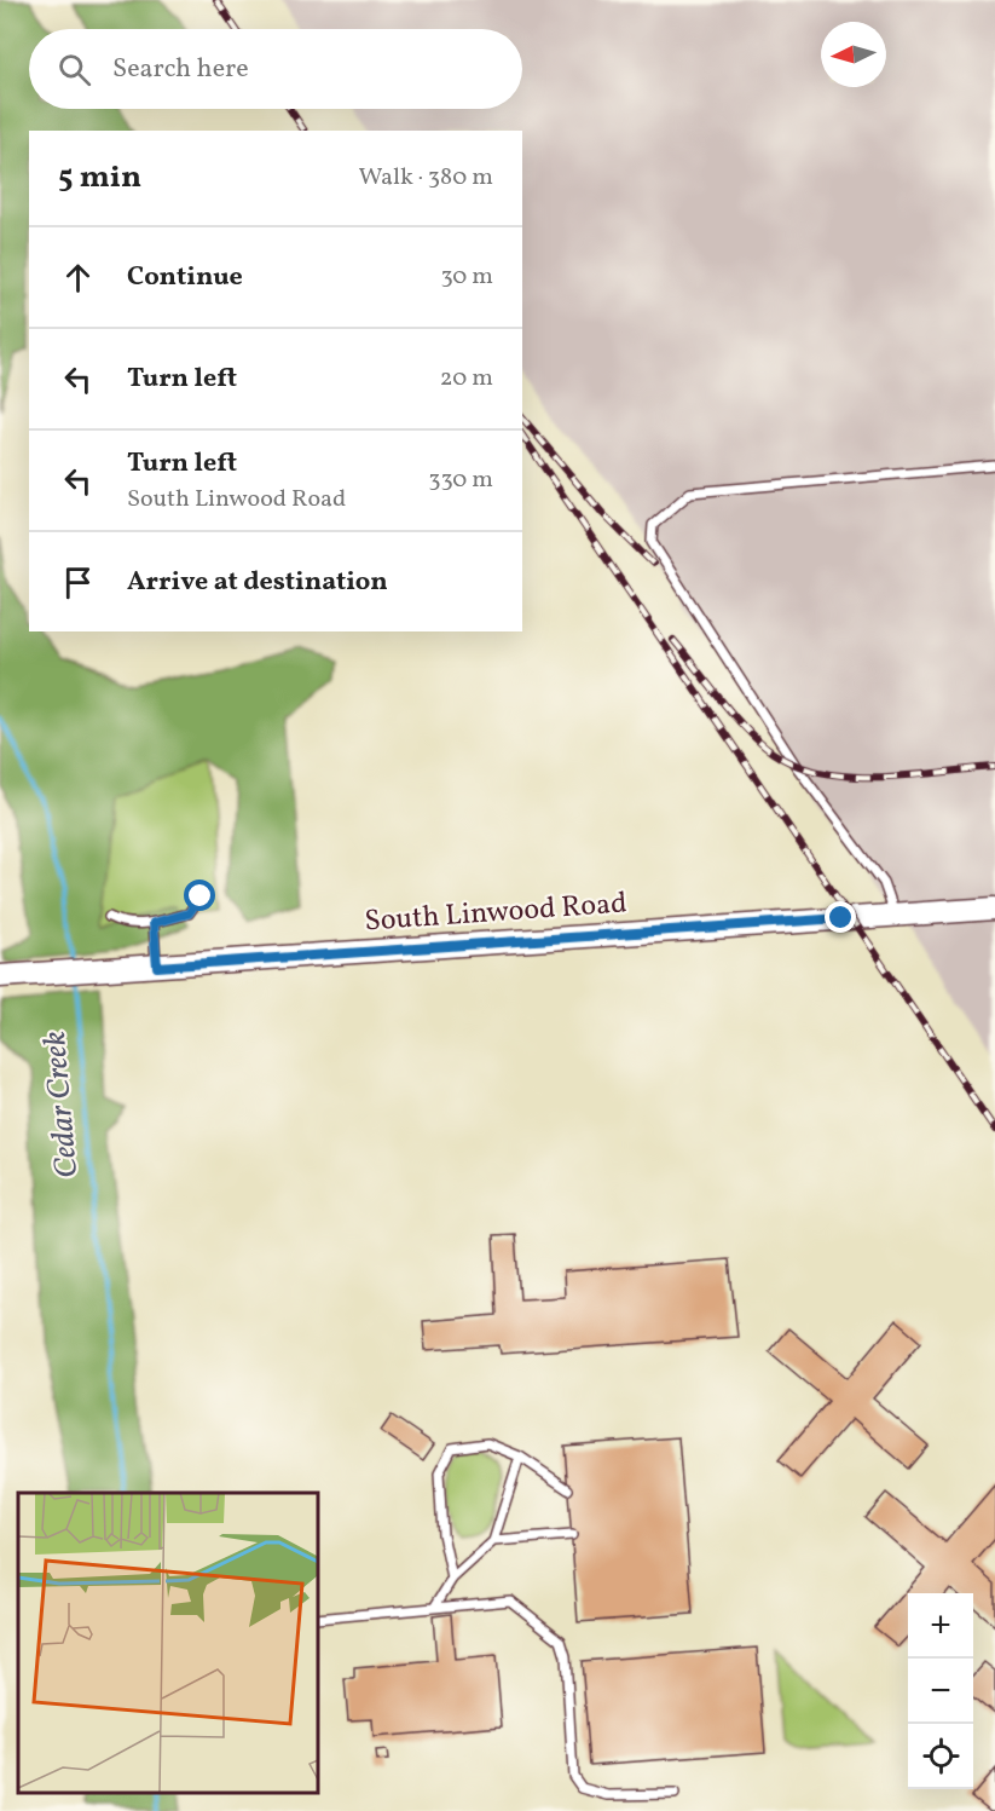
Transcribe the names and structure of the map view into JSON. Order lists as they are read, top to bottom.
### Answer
{
  "streets": {
    "main road": ["South Linwood Road"]
  },
  "water": ["Cedar Creek"],
  "north": "left",
  "page": {
    "search": "Search here",
    "heading": ["5 min", "Walk · 380 m"],
    "list": [
      ["Continue", "30 m"],
      ["Turn left", "20 m"],
      ["Turn left", "South Linwood Road", "330 m"],
      "Arrive at destination"
    ],
    "map_buttons": ["+", "−"]
  }
}
